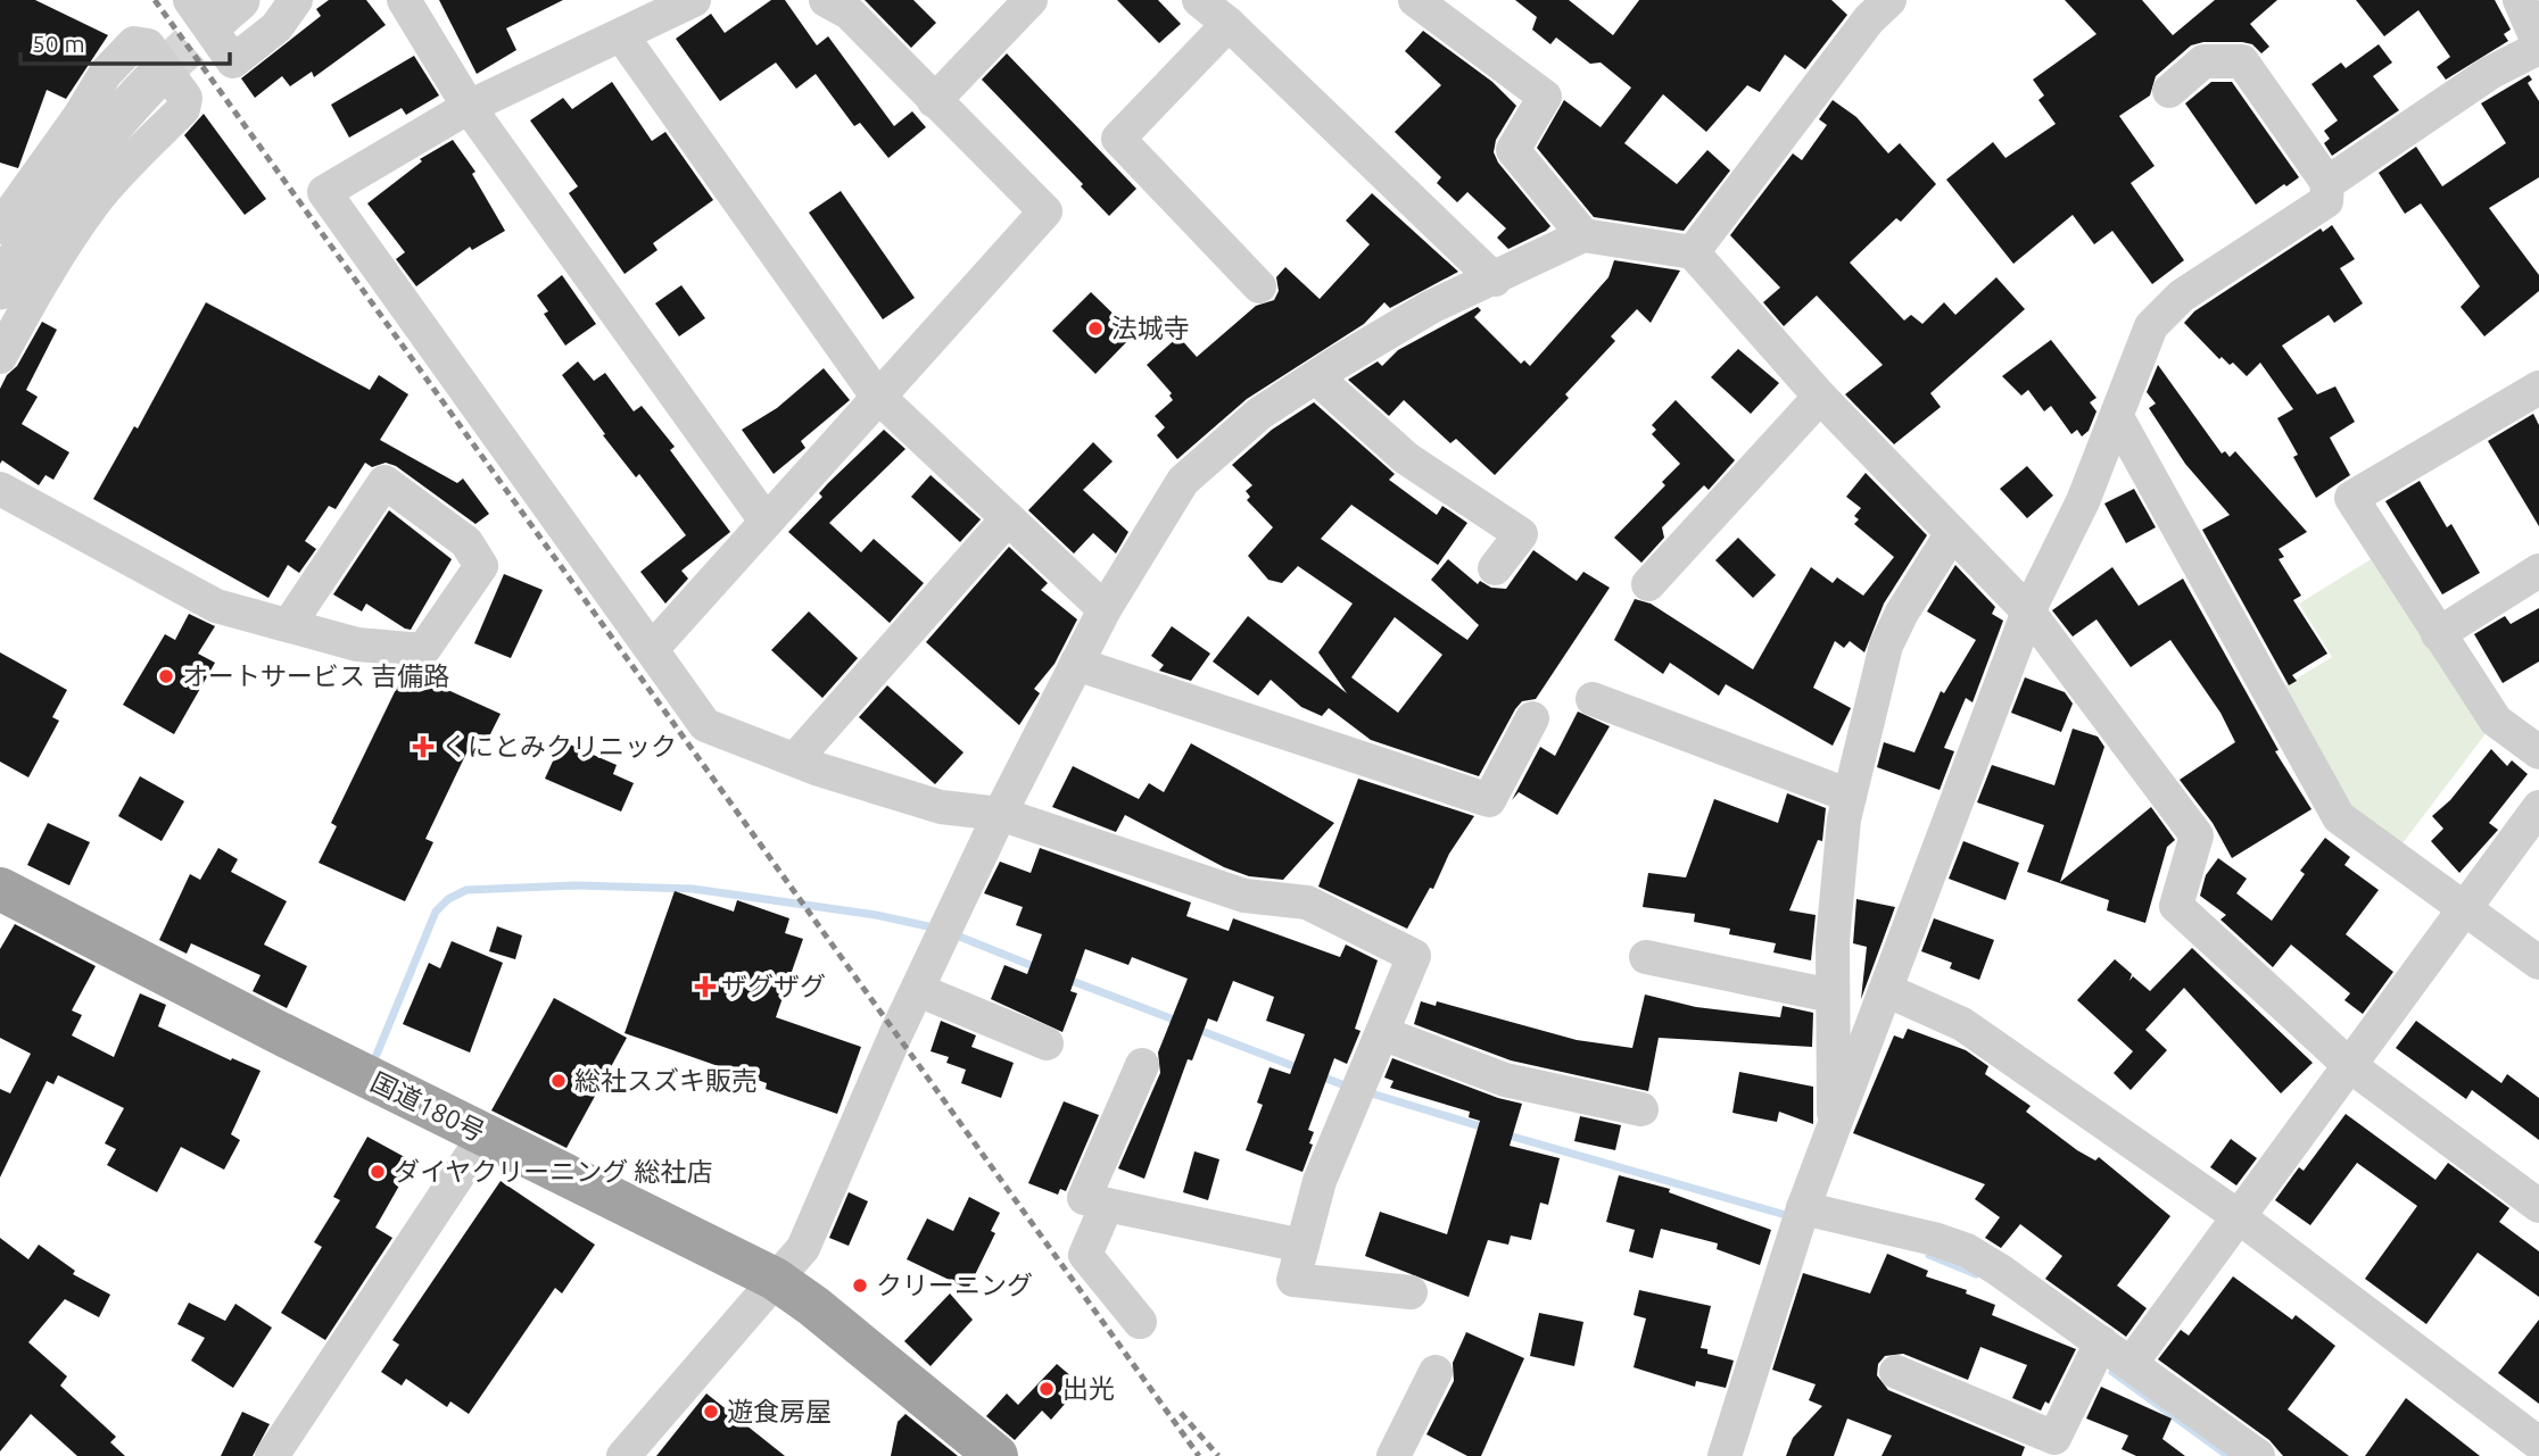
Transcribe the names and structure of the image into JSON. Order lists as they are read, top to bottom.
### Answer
{
  "streets": {
    "highway": ["国道180号"]
  },
  "places": {
    "other": [
      "法城寺",
      "オートサービス 吉備路",
      "総社スズキ販売",
      "ダイヤクリーニング 総社店",
      "クリーニング",
      "出光",
      "遊食房屋"
    ],
    "health": ["くにとみクリニック", "ザグザグ"]
  },
  "scale_bar": "50 m"
}
